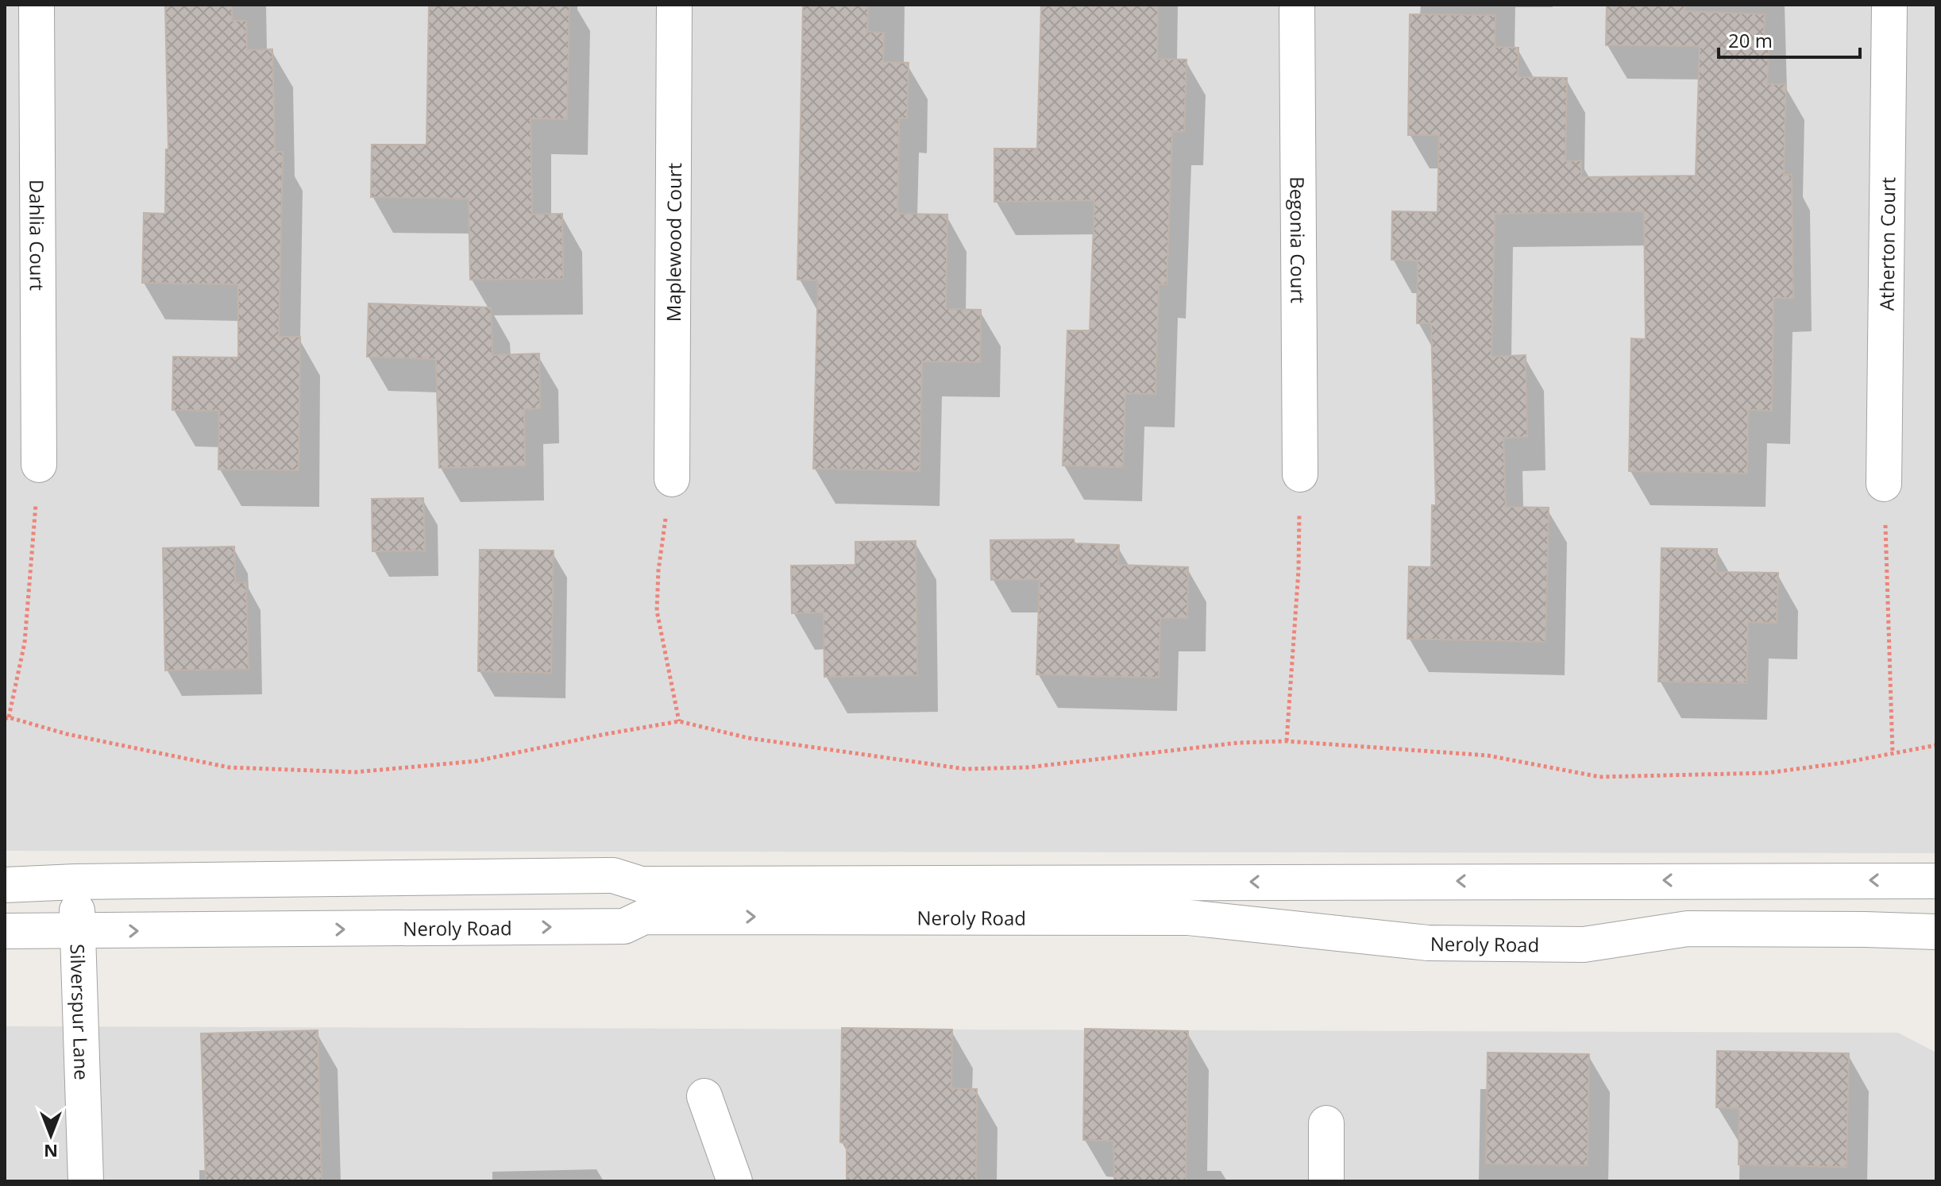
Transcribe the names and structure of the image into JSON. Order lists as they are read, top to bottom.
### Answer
{
  "streets": {
    "street": [
      "Dahlia Court",
      "Begonia Court",
      "Maplewood Court",
      "Atherton Court",
      "Neroly Road",
      "Silverspur Lane"
    ]
  },
  "crossings": [
    ["Neroly Road", "Silverspur Lane"]
  ],
  "scale_bar": "20 m",
  "north": "bottom"
}
